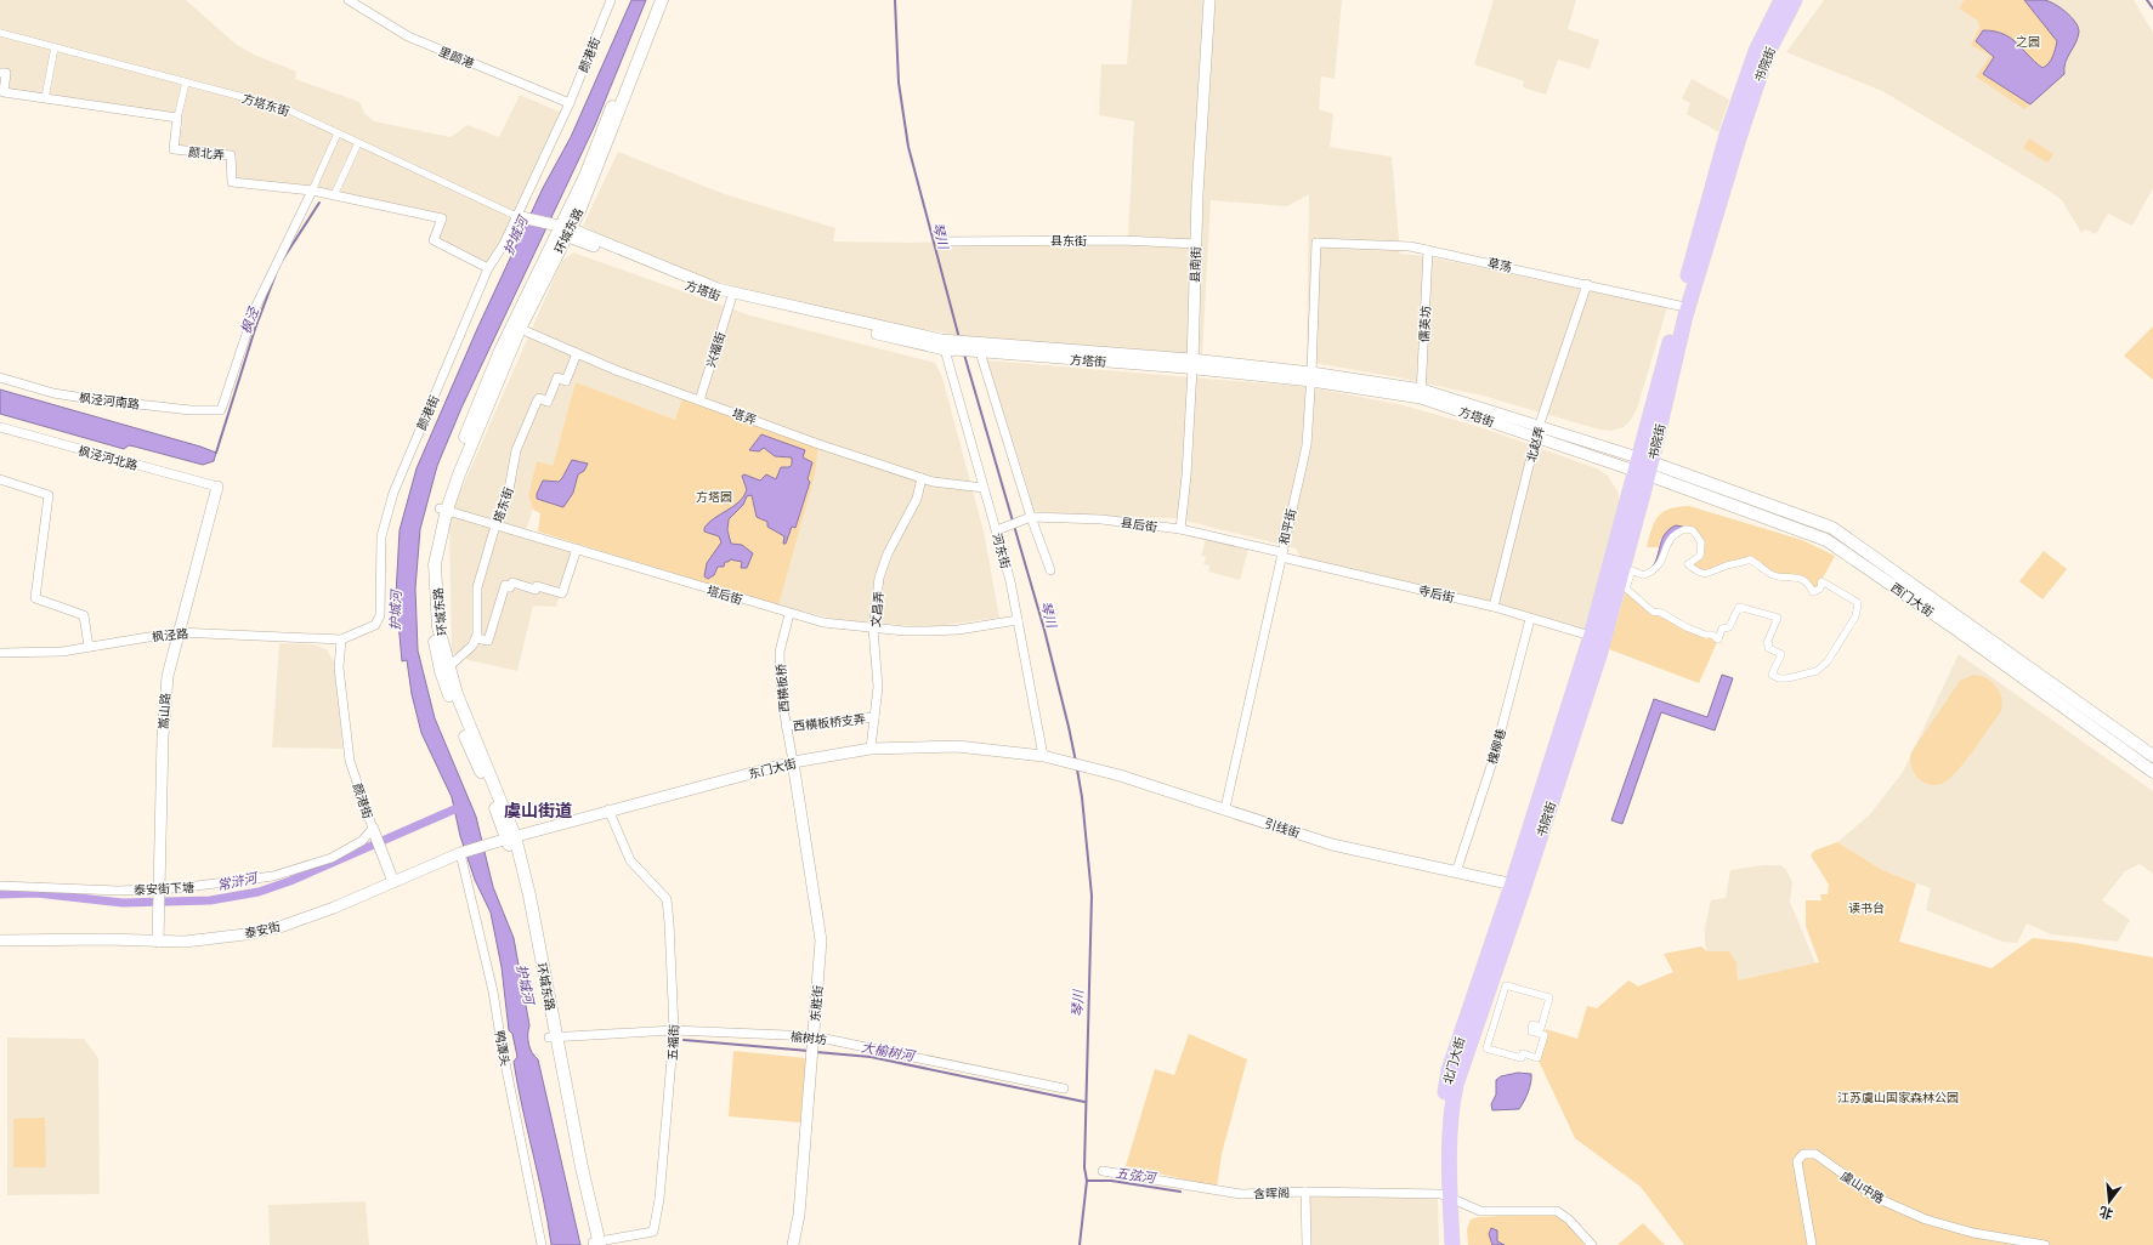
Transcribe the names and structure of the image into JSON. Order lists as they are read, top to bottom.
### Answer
{
  "streets": {
    "main road": [
      "书院街",
      "环城东路",
      "西门大街",
      "北门大街"
    ],
    "street": [
      "颜港街",
      "里颜港",
      "方塔东街",
      "颜北弄",
      "县东街",
      "县南街",
      "草荡",
      "方塔街",
      "儒英坊",
      "兴福街",
      "枫泾河南路",
      "塔弄",
      "北赵弄",
      "枫泾河北路",
      "塔东街",
      "县后街",
      "和平街",
      "河东街",
      "寺后街",
      "塔后街",
      "文昌弄",
      "枫泾路",
      "西横板桥",
      "嵩山路",
      "西横板桥支弄",
      "槐柳巷",
      "东门大街",
      "引线街",
      "泰安街下塘",
      "泰安街",
      "东胜街",
      "榆树坊",
      "五福街",
      "鸭潭头",
      "虞山中路",
      "含晖阁"
    ]
  },
  "crossings": [
    ["颜港街", "里颜港"],
    ["颜港街", "方塔东街"],
    ["颜港街", "颜北弄"],
    ["颜港街", "方塔街"],
    ["颜港街", "枫泾路"],
    ["颜港街", "泰安街下塘"],
    ["书院街", "草荡"],
    ["书院街", "方塔街"],
    ["书院街", "寺后街"],
    ["书院街", "西门大街"],
    ["书院街", "引线街"],
    ["书院街", "北门大街"],
    ["方塔东街", "方塔街"],
    ["颜北弄", "枫泾河南路"],
    ["环城东路", "方塔街"],
    ["环城东路", "塔弄"],
    ["环城东路", "塔后街"],
    ["环城东路", "东门大街"],
    ["环城东路", "泰安街"],
    ["环城东路", "榆树坊"],
    ["环城东路", "五福街"],
    ["县东街", "县南街"],
    ["县南街", "方塔街"],
    ["县南街", "县后街"],
    ["草荡", "儒英坊"],
    ["草荡", "北赵弄"],
    ["草荡", "和平街"],
    ["方塔街", "儒英坊"],
    ["方塔街", "兴福街"],
    ["方塔街", "北赵弄"],
    ["方塔街", "和平街"],
    ["方塔街", "河东街"],
    ["方塔街", "西门大街"],
    ["兴福街", "塔弄"],
    ["塔弄", "塔东街"],
    ["塔弄", "河东街"],
    ["塔弄", "文昌弄"],
    ["北赵弄", "寺后街"],
    ["枫泾河北路", "嵩山路"],
    ["塔东街", "塔后街"],
    ["县后街", "和平街"],
    ["县后街", "河东街"],
    ["县后街", "寺后街"],
    ["和平街", "寺后街"],
    ["和平街", "引线街"],
    ["河东街", "塔后街"],
    ["河东街", "东门大街"],
    ["河东街", "引线街"],
    ["寺后街", "槐柳巷"],
    ["塔后街", "文昌弄"],
    ["塔后街", "西横板桥"],
    ["文昌弄", "西横板桥支弄"],
    ["文昌弄", "东门大街"],
    ["枫泾路", "嵩山路"],
    ["西横板桥", "西横板桥支弄"],
    ["西横板桥", "东门大街"],
    ["西横板桥", "东胜街"],
    ["嵩山路", "泰安街下塘"],
    ["嵩山路", "泰安街"],
    ["槐柳巷", "引线街"],
    ["东门大街", "引线街"],
    ["东门大街", "泰安街"],
    ["东门大街", "东胜街"],
    ["东门大街", "五福街"],
    ["引线街", "北门大街"],
    ["泰安街", "鸭潭头"],
    ["东胜街", "榆树坊"],
    ["榆树坊", "五福街"],
    ["北门大街", "含晖阁"]
  ],
  "districts": ["虞山街道"],
  "water": [
    "护城河",
    "琴川",
    "枫泾",
    "常浒河",
    "大榆树河",
    "五弦河"
  ],
  "parks": [
    "之园",
    "方塔园",
    "读书台",
    "江苏虞山国家森林公园"
  ],
  "north": "bottom"
}
